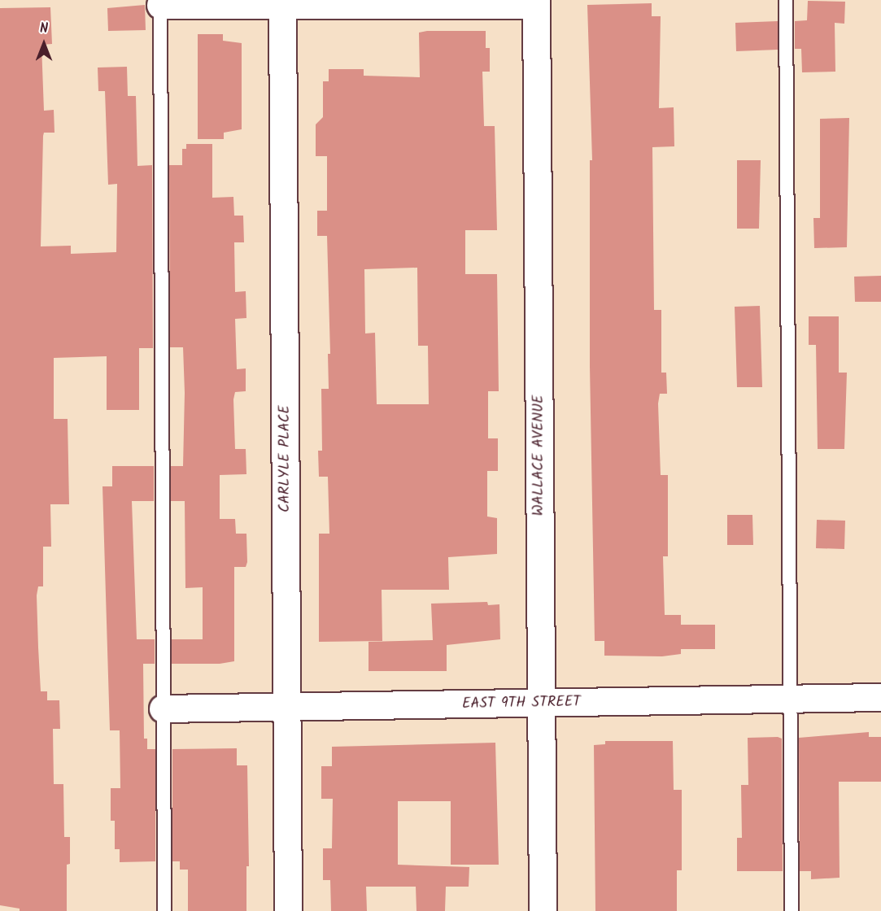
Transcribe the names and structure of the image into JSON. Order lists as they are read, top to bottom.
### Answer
{
  "streets": {
    "street": ["WALLACE AVENUE", "CARLYLE PLACE", "EAST 9TH STREET"]
  },
  "crossings": [
    ["WALLACE AVENUE", "EAST 9TH STREET"],
    ["CARLYLE PLACE", "EAST 9TH STREET"]
  ],
  "north": "top"
}
